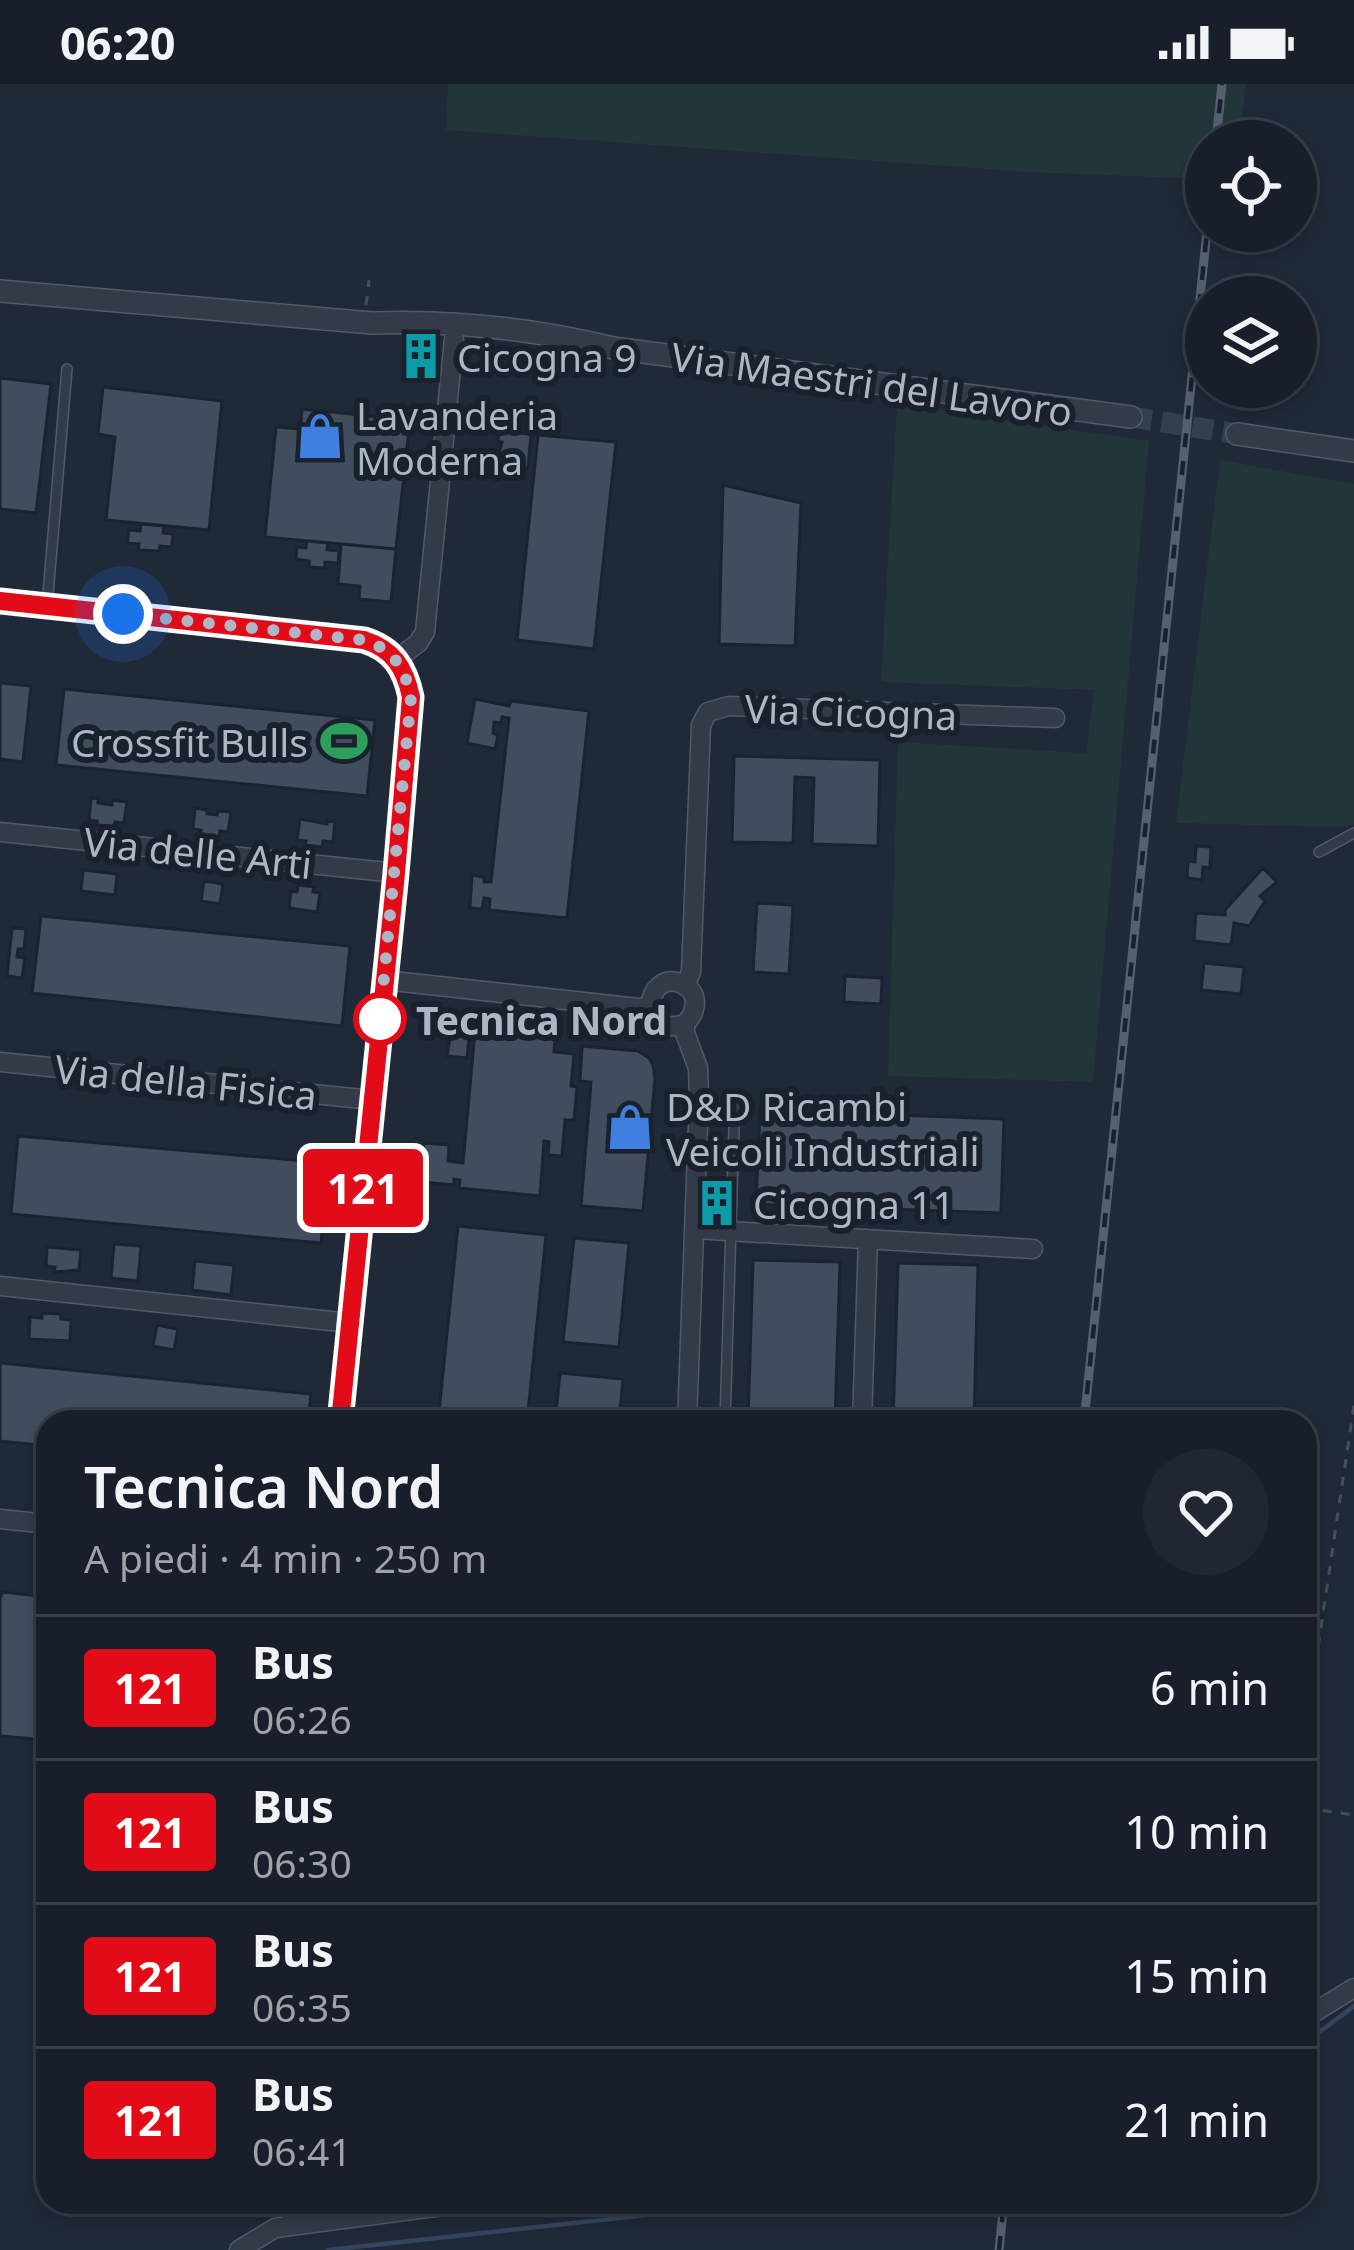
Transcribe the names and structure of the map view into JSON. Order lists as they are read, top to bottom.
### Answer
{
  "streets": {
    "street": [
      "Via Maestri del Lavoro",
      "Via Cicogna",
      "Via delle Arti",
      "Via della Fisica"
    ]
  },
  "places": {
    "building": ["Cicogna 9", "Cicogna 11"],
    "shop": ["Lavanderia Moderna", "D&D Ricambi Veicoli Industriali"],
    "sports": ["Crossfit Bulls"],
    "other": ["Tecnica Nord"]
  },
  "lines": ["bus line 121"],
  "page": {
    "status": "06:20",
    "on_map": "121",
    "heading": ["Tecnica Nord", "A piedi · 4 min · 250 m"],
    "list": [
      {
        "mark": "121",
        "name": "Bus",
        "note": "06:26",
        "value": "6 min"
      },
      {
        "mark": "121",
        "name": "Bus",
        "note": "06:30",
        "value": "10 min"
      },
      {
        "mark": "121",
        "name": "Bus",
        "note": "06:35",
        "value": "15 min"
      },
      {
        "mark": "121",
        "name": "Bus",
        "note": "06:41",
        "value": "21 min"
      }
    ]
  }
}
